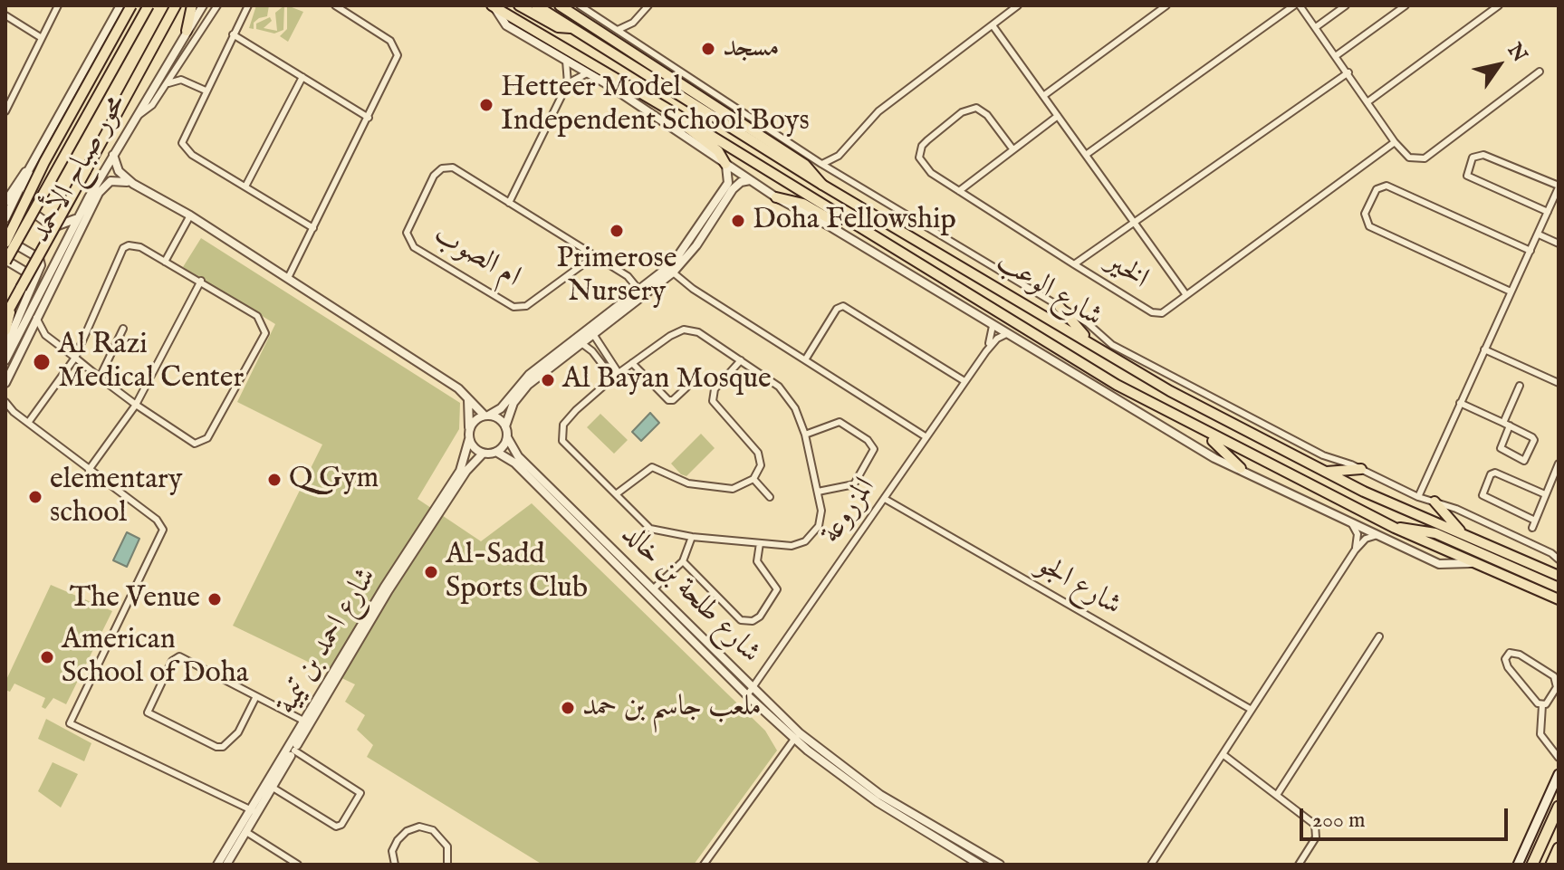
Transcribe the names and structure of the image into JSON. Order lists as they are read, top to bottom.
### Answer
{
  "streets": {
    "main road": ["محور صباح الأحمد", "شارع الوعب"],
    "street": [
      "ام الصوب",
      "الخير",
      "المزروعة",
      "شارع الجو",
      "شارع طلحة بن خالد",
      "شارع احمد بن تيمية"
    ]
  },
  "crossings": [
    ["شارع الوعب", "المزروعة"],
    ["المزروعة", "شارع الجو"],
    ["المزروعة", "شارع طلحة بن خالد"],
    ["شارع طلحة بن خالد", "شارع احمد بن تيمية"]
  ],
  "places": [
    "مسجد",
    "Hetteer Model Independent School Boys",
    "Doha Fellowship",
    "Primerose Nursery",
    "Al Razi Medical Center",
    "Al Bayan Mosque",
    "Q Gym",
    "elementary school",
    "Al-Sadd Sports Club",
    "The Venue",
    "American School of Doha",
    "ملعب جاسم بن حمد"
  ],
  "scale_bar": "200 m",
  "north": "top right"
}
